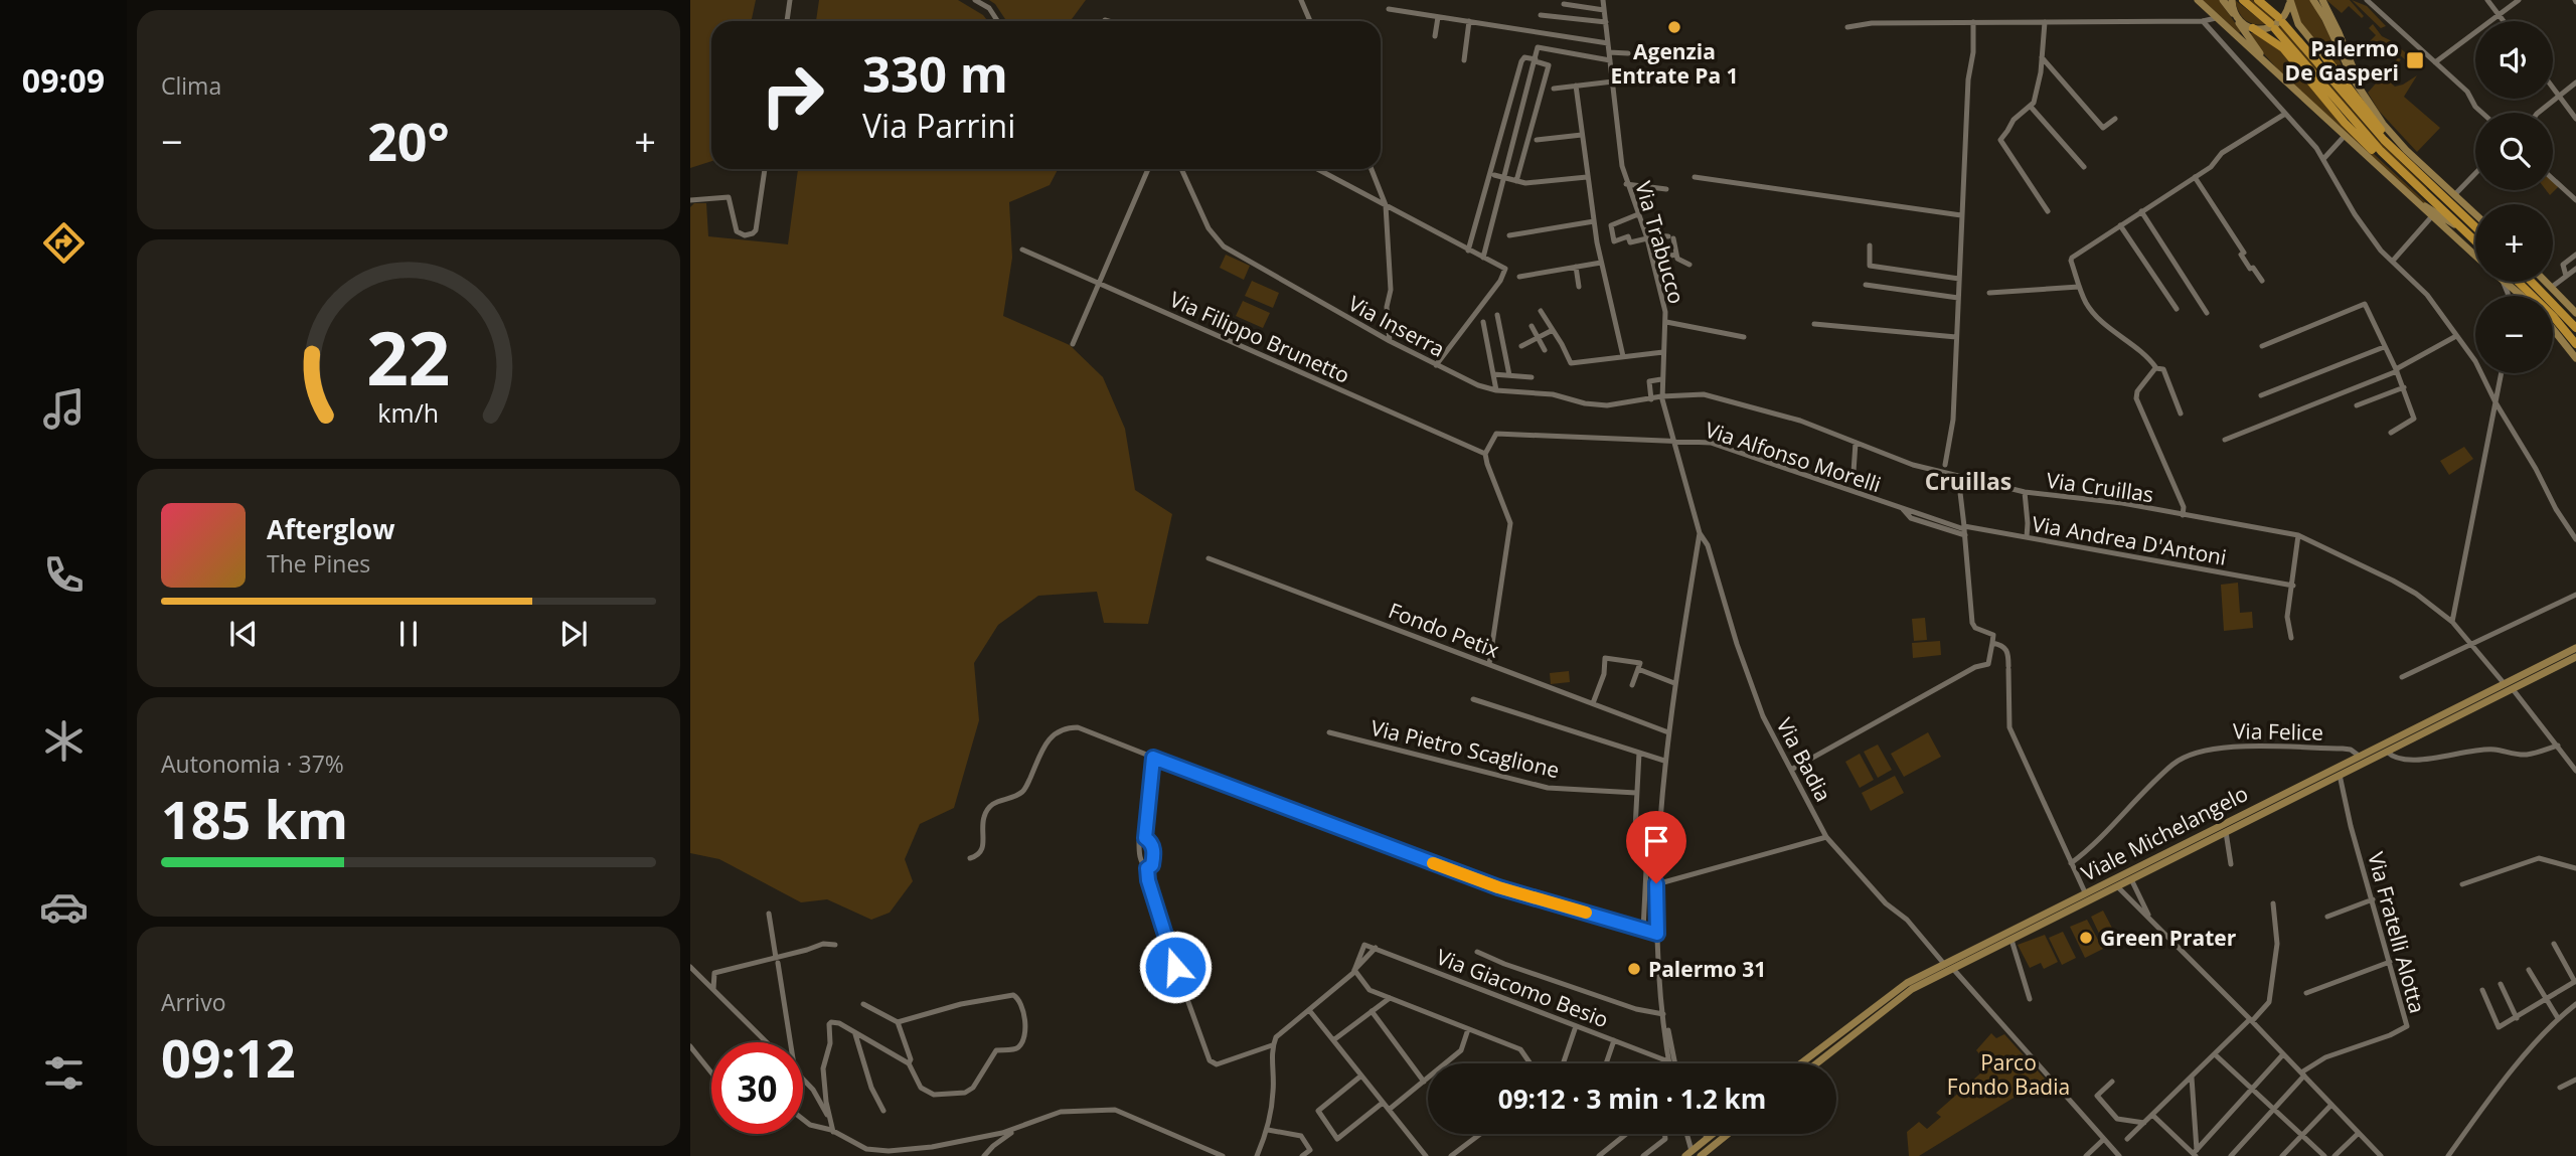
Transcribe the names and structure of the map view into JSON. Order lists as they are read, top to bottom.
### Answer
{
  "streets": {
    "street": [
      "Via Trabucco",
      "Via Inserra",
      "Via Filippo Brunetto",
      "Via Alfonso Morelli",
      "Via Cruillas",
      "Via Andrea D'Antoni",
      "Fondo Petix",
      "Via Felice",
      "Via Pietro Scaglione",
      "Via Badia",
      "Viale Michelangelo",
      "Via Fratelli Alotta",
      "Via Giacomo Besio"
    ]
  },
  "crossings": [
    ["Via Trabucco", "Via Inserra"],
    ["Via Trabucco", "Via Alfonso Morelli"],
    ["Via Trabucco", "Via Cruillas"],
    ["Via Trabucco", "Via Badia"],
    ["Via Inserra", "Via Cruillas"],
    ["Via Filippo Brunetto", "Via Alfonso Morelli"],
    ["Via Alfonso Morelli", "Via Andrea D'Antoni"],
    ["Via Cruillas", "Viale Michelangelo"],
    ["Via Felice", "Viale Michelangelo"],
    ["Via Badia", "Viale Michelangelo"],
    ["Viale Michelangelo", "Via Fratelli Alotta"]
  ],
  "districts": ["Cruillas"],
  "parks": ["Parco Fondo Badia"],
  "places": {
    "other": ["Agenzia Entrate Pa 1", "Green Prater", "Palermo 31"],
    "transit": ["Palermo De Gasperi"]
  },
  "page": {
    "tabs": "09:09",
    "tile": [
      "Clima",
      ["Autonomia · 37%", "185 km"],
      ["Arrivo", "09:12"]
    ],
    "map_buttons": ["+", "−"],
    "turn": ["330 m", "Via Parrini"],
    "heat": ["−", "20°", "+"],
    "song": ["Afterglow", "The Pines"],
    "limit": "30",
    "trip": "09:12 · 3 min · 1.2 km",
    "gauge": ["22", "km/h"]
  }
}
